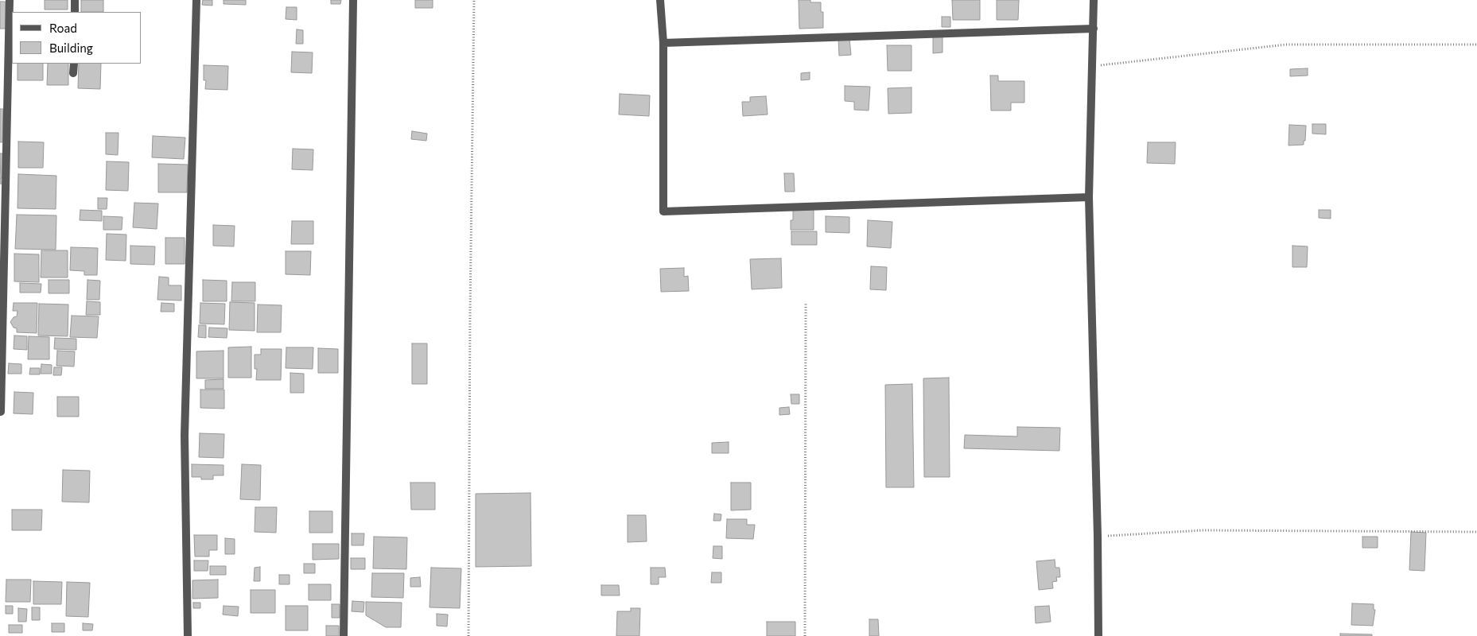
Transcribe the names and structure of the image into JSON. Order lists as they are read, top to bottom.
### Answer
{
  "legend": ["Road", "Building"]
}
